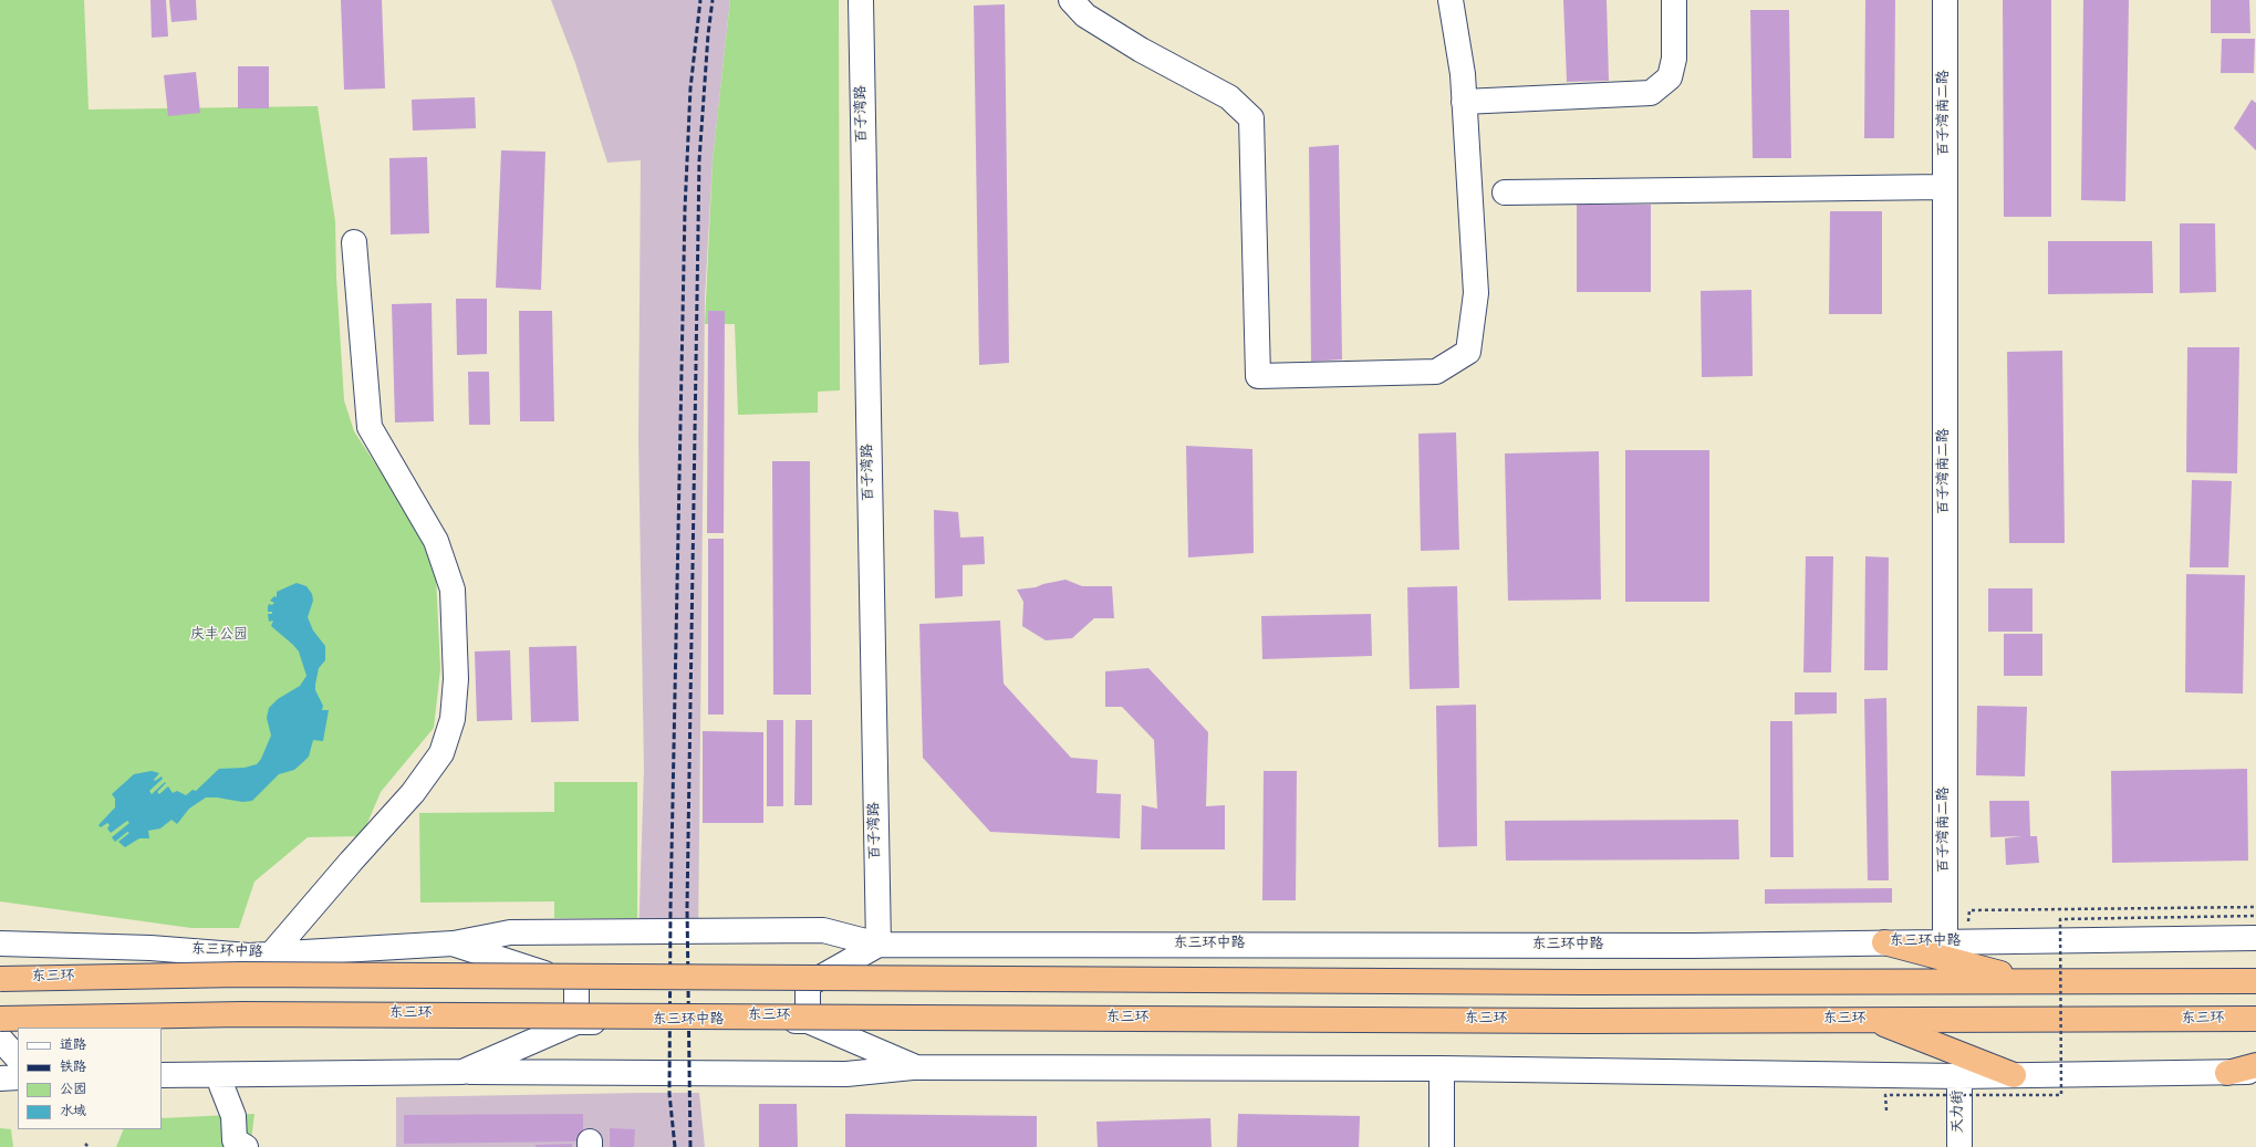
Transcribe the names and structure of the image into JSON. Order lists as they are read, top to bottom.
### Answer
{
  "streets": {
    "highway": ["东三环"],
    "street": [
      "百子湾南二路",
      "百子湾路",
      "东三环中路",
      "天力街"
    ]
  },
  "crossings": [
    ["百子湾南二路", "东三环中路"],
    ["百子湾路", "东三环中路"],
    ["东三环中路", "天力街"]
  ],
  "parks": ["庆丰公园"],
  "legend": [
    "道路",
    "铁路",
    "公园",
    "水域"
  ]
}
